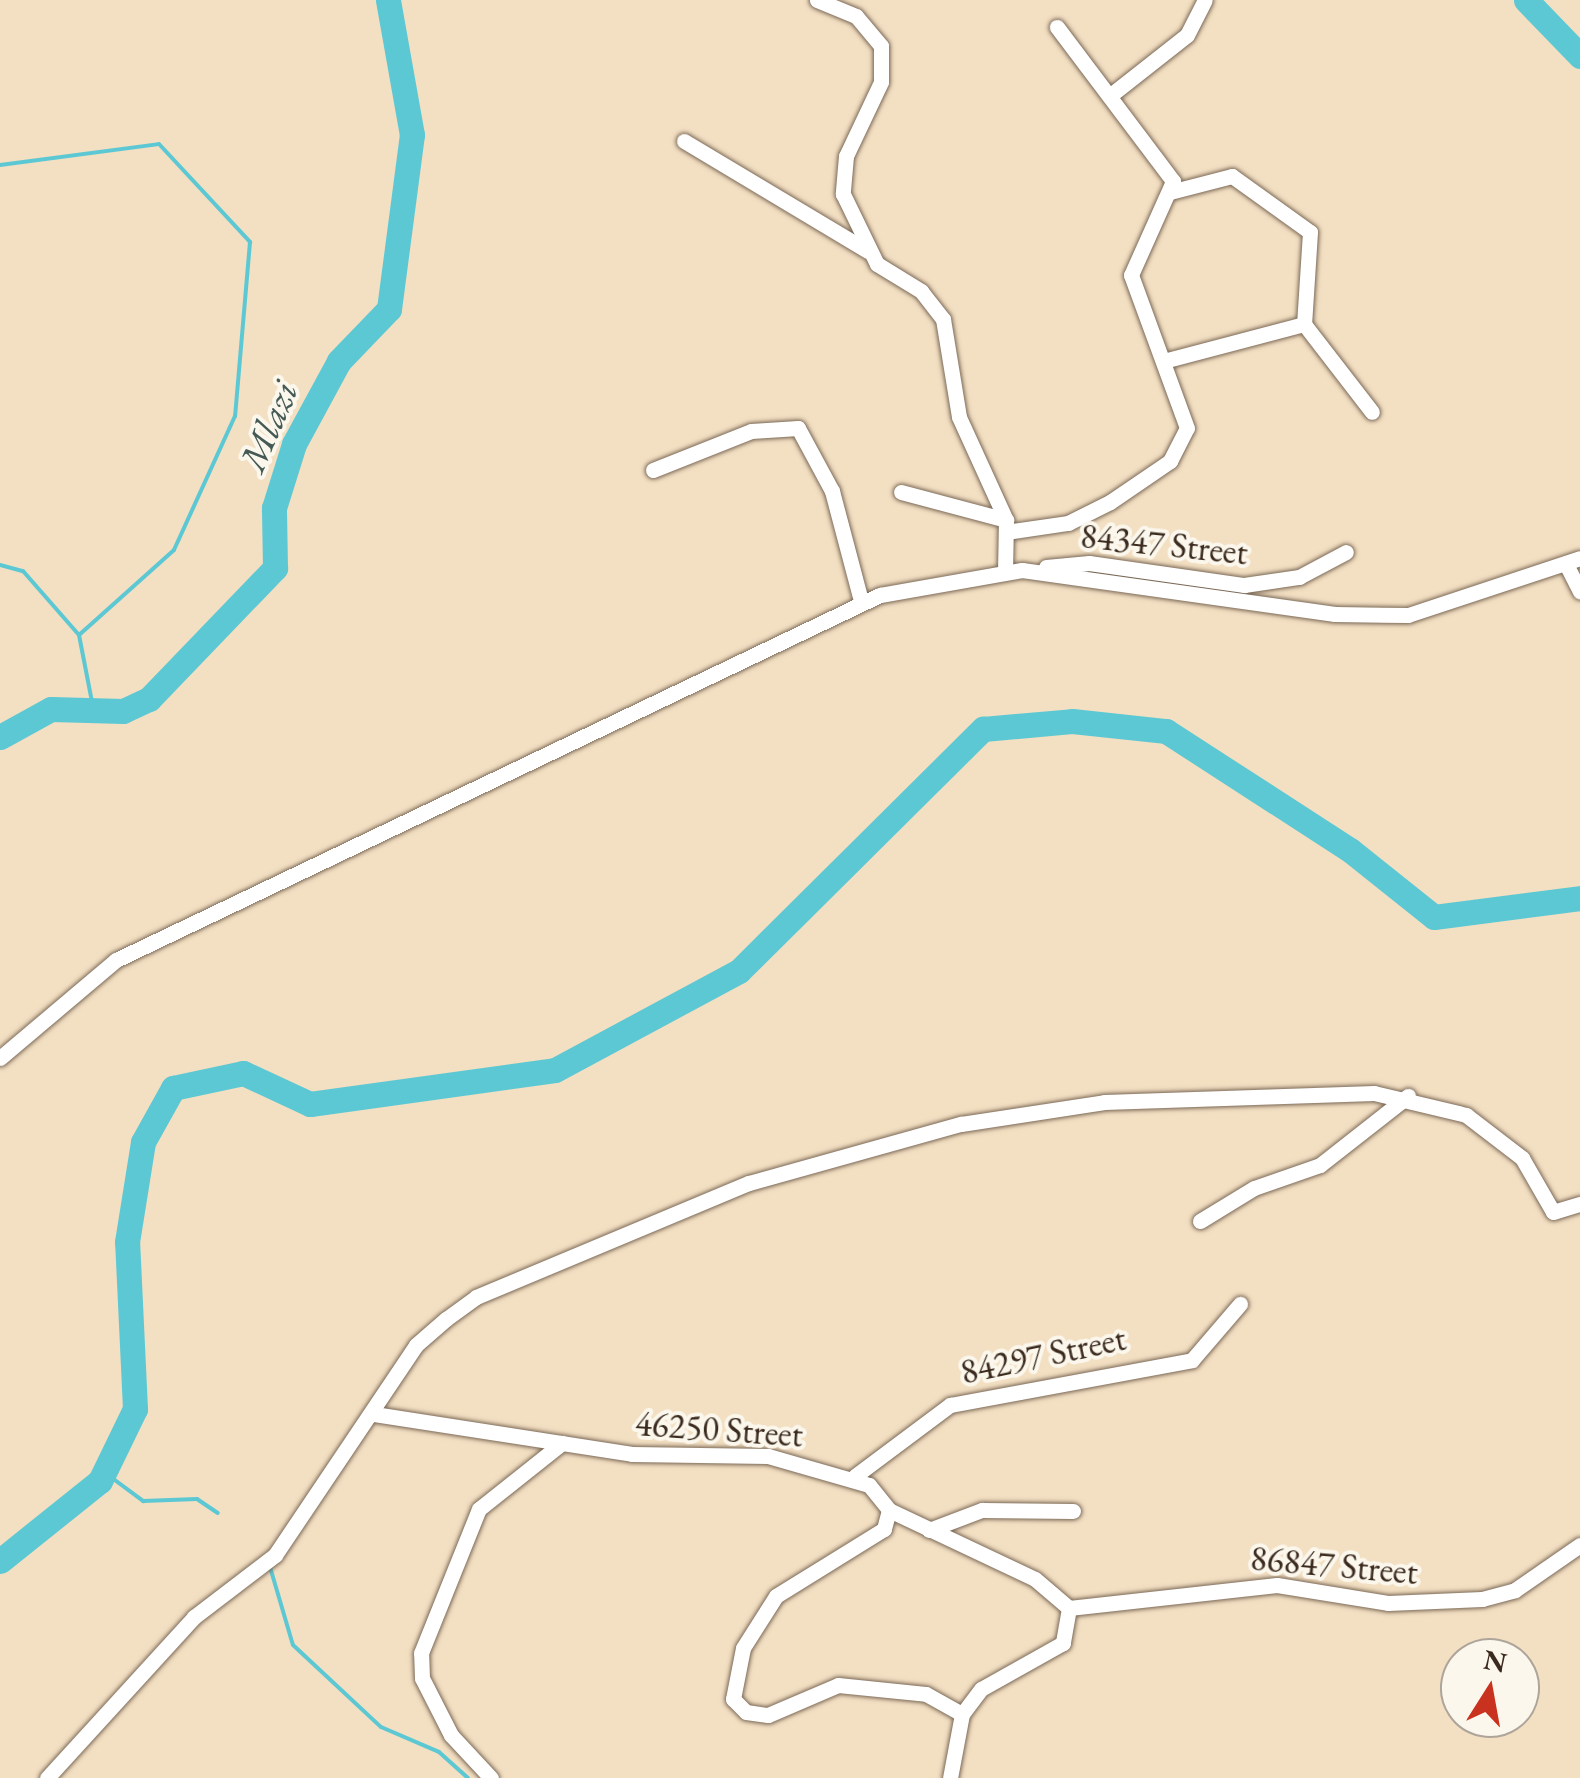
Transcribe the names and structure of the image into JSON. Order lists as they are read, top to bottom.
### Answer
{
  "streets": {
    "street": [
      "84347 Street",
      "84297 Street",
      "46250 Street",
      "86847 Street"
    ]
  },
  "crossings": [
    ["84297 Street", "46250 Street"]
  ],
  "water": ["Mlazi"],
  "north": "top"
}
